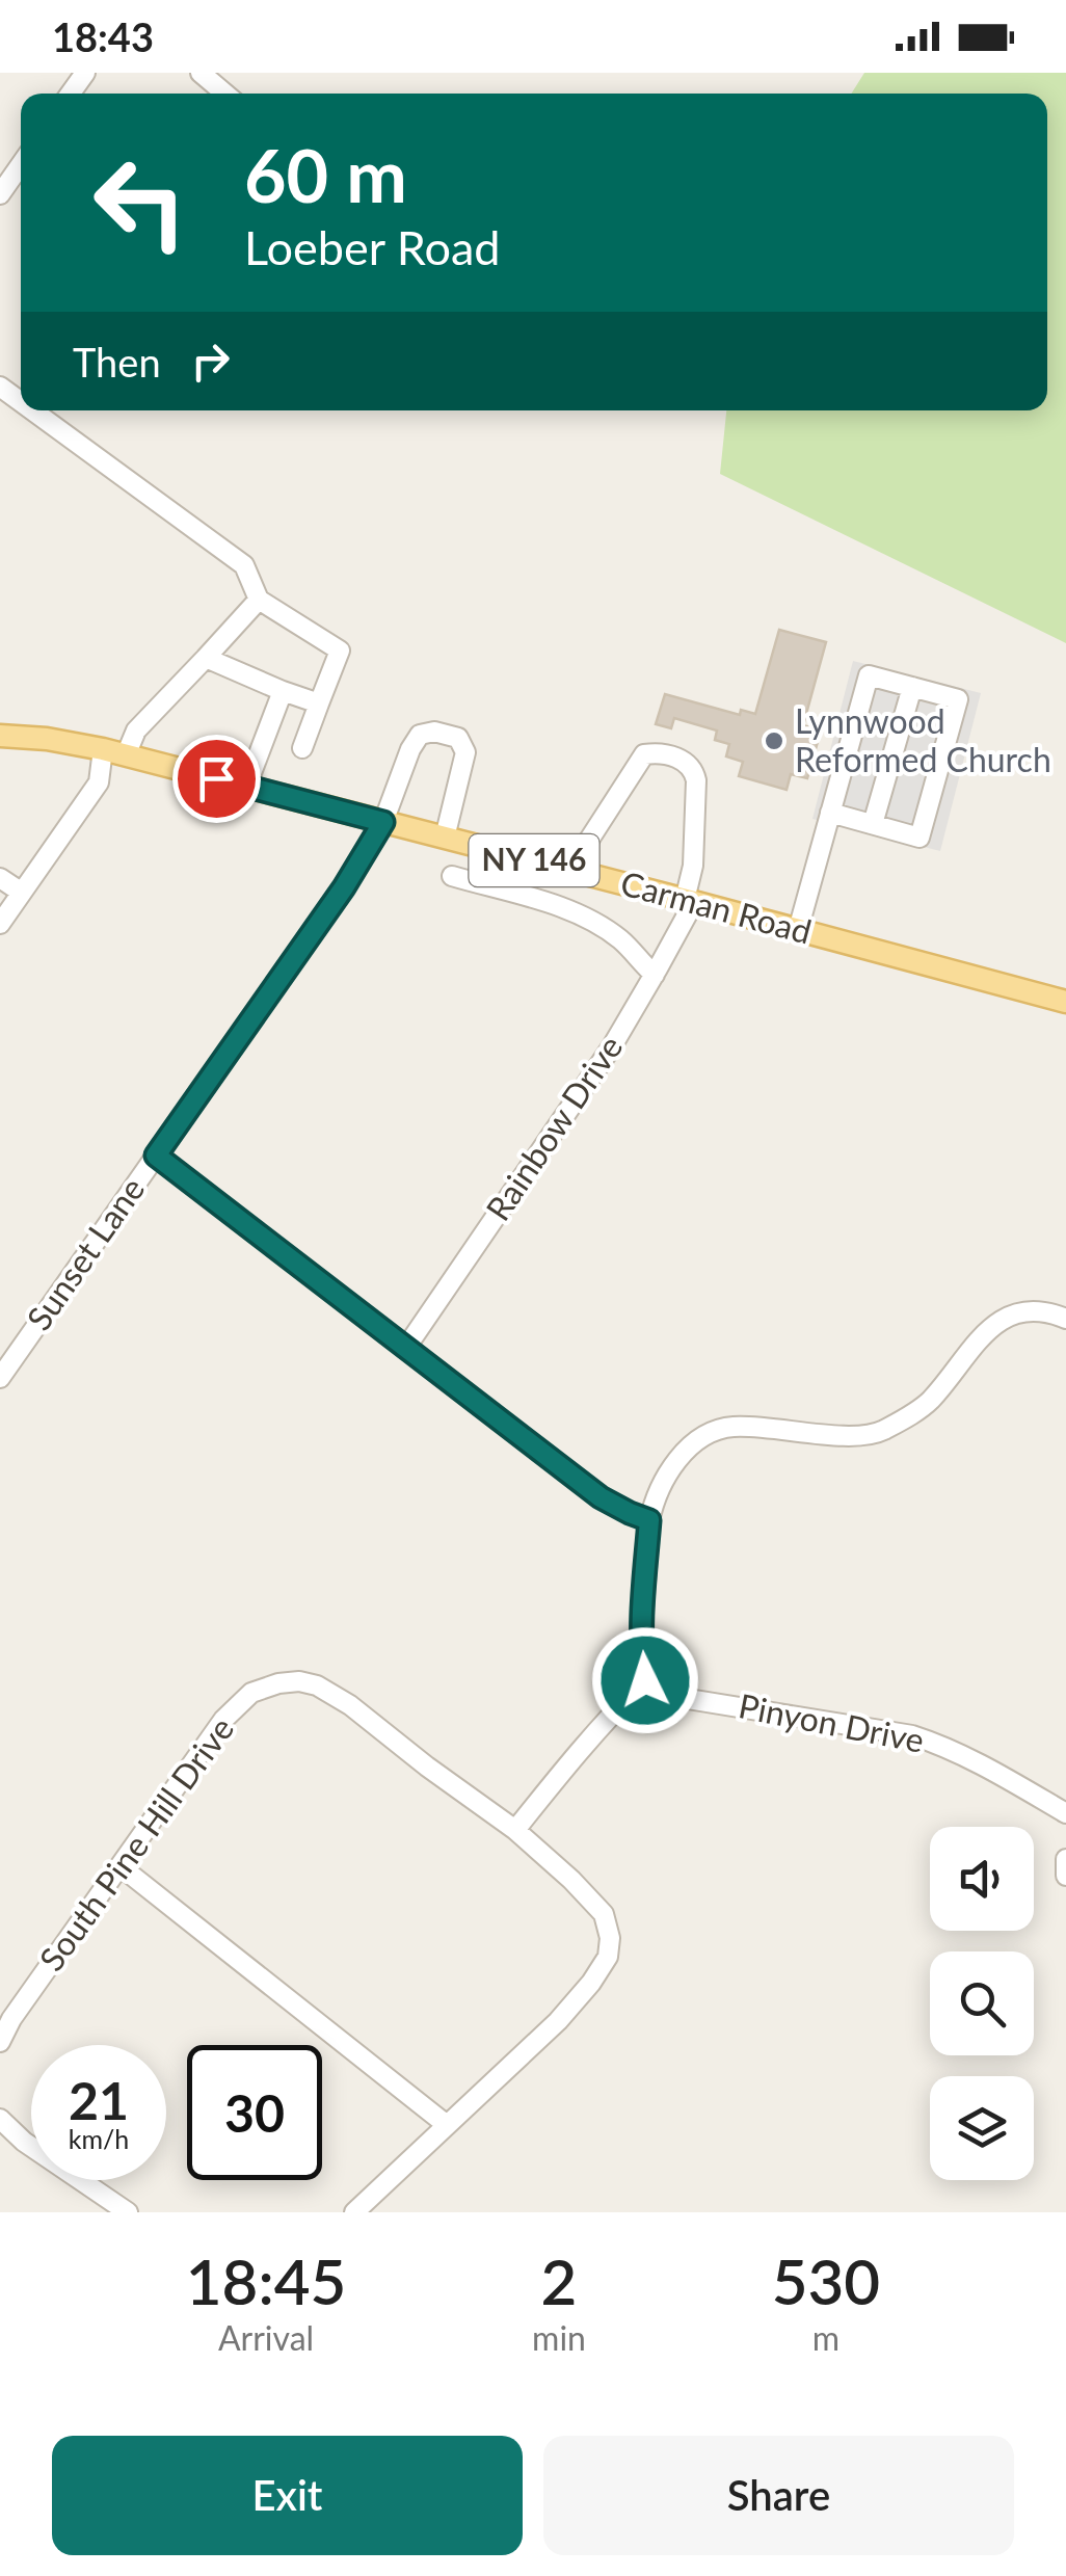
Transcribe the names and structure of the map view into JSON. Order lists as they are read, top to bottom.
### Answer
{
  "streets": {
    "main road": ["NY 146", "Carman Road"],
    "street": [
      "Rainbow Drive",
      "Sunset Lane",
      "Pinyon Drive",
      "South Pine Hill Drive"
    ]
  },
  "crossings": [
    ["Carman Road", "Rainbow Drive"],
    ["Carman Road", "Sunset Lane"]
  ],
  "places": ["Lynnwood Reformed Church"],
  "page": {
    "status": "18:43",
    "turn": ["60 m", "Loeber Road"],
    "then": "Then",
    "speed": "21 km/h",
    "limit": "30",
    "eta": [
      "18:45",
      "Arrival",
      "2",
      "min",
      "530",
      "m"
    ],
    "buttons": ["Exit", "Share"]
  }
}
